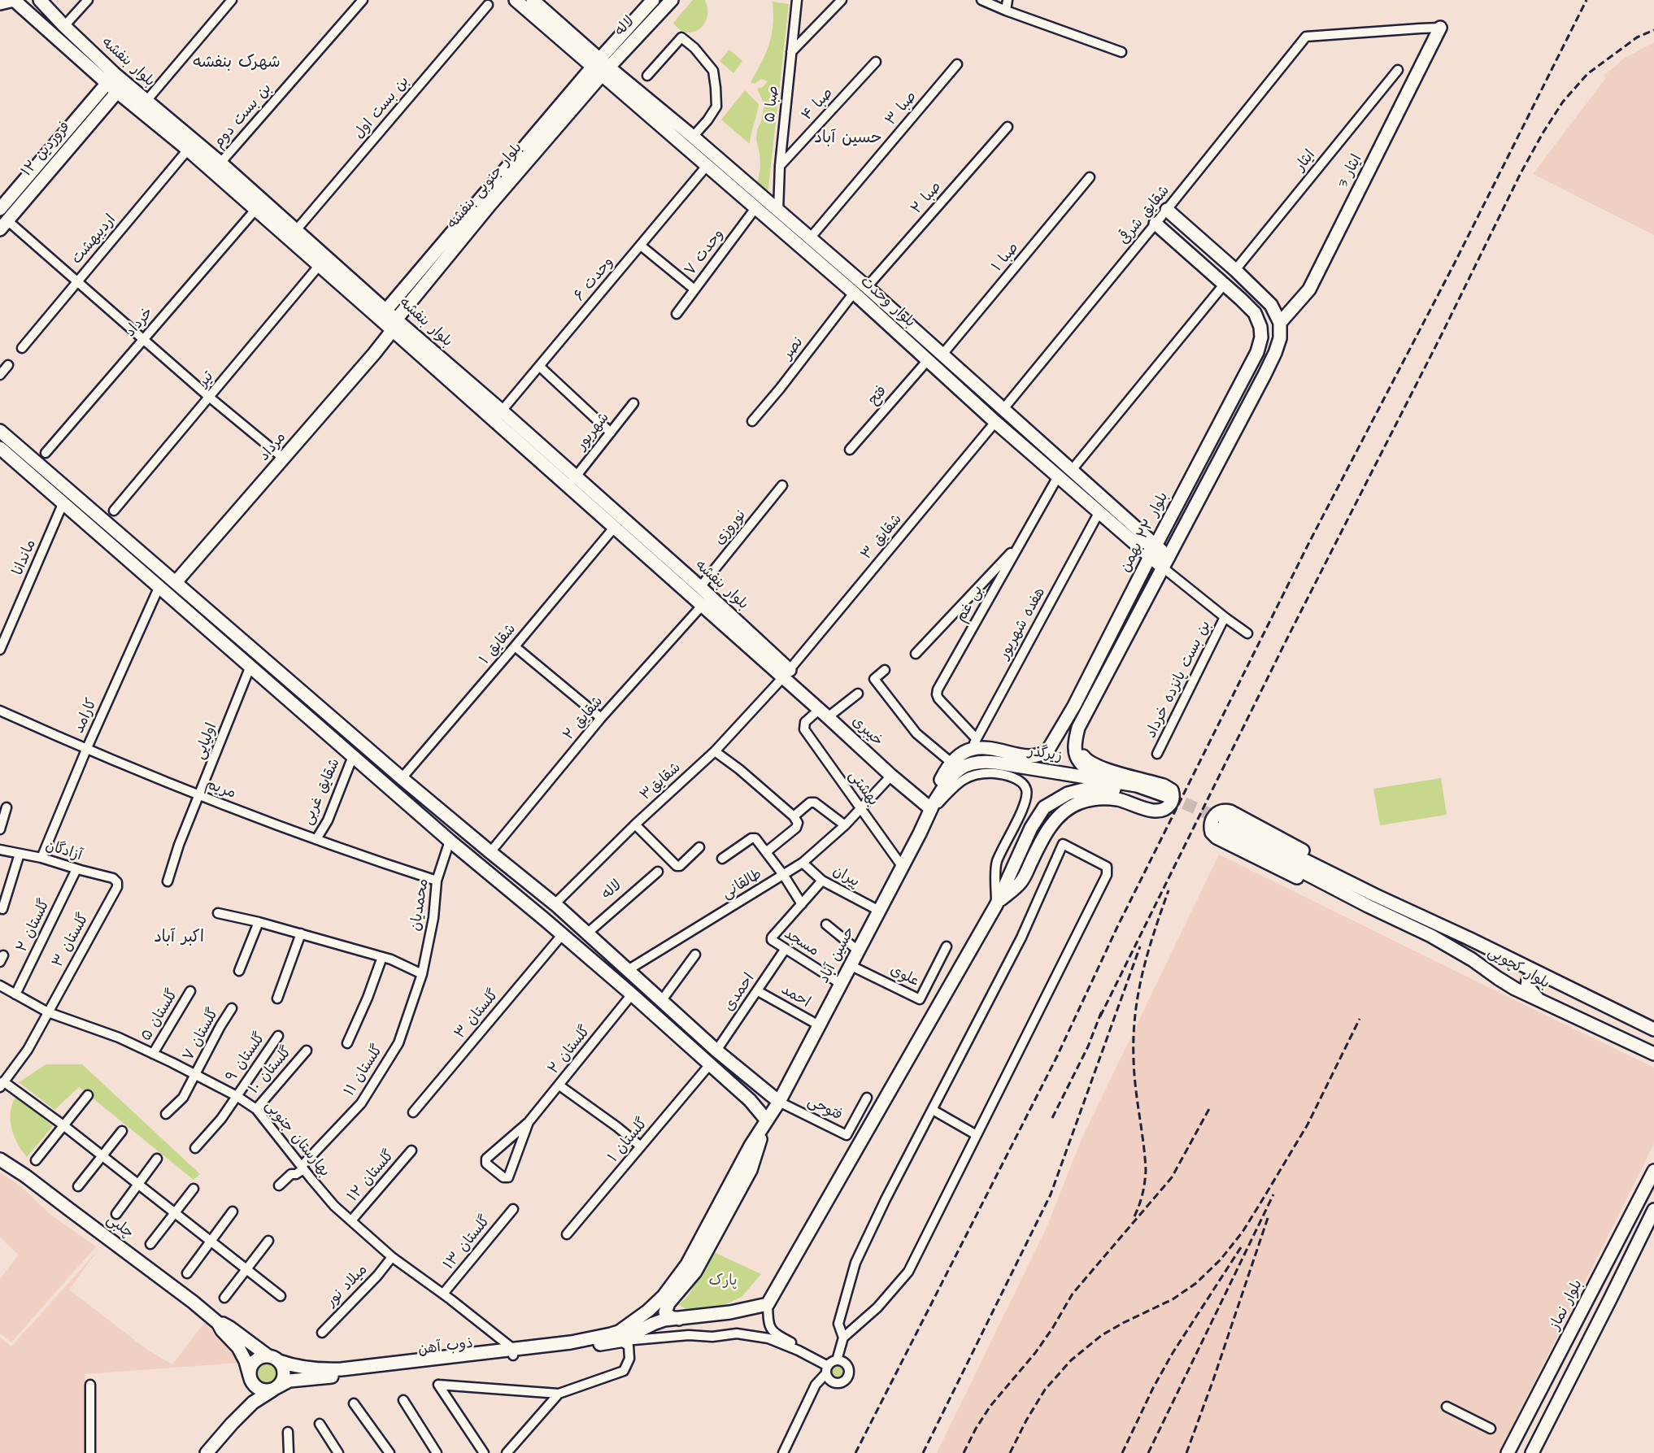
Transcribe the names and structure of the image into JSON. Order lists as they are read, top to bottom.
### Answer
{
  "streets": {
    "main road": [
      "لاله",
      "بلوار بنفشه",
      "فروردین ۱۲",
      "ایثار 3",
      "بلوار جنوبی بنفشه",
      "بلوار وحدت",
      "مرداد",
      "بلوار ۲۲ بهمن",
      "خیبری",
      "زیرگذر",
      "حسین آباد",
      "بلوار کچویی",
      "چلبی",
      "بلوار نماز",
      "ذوب آهن"
    ],
    "street": [
      "صبا ۵",
      "صبا ۴",
      "بن بست اول",
      "صبا ۳",
      "بن بست دوم",
      "ایثار",
      "صبا ۲",
      "شقایق شرقی",
      "اردیبهشت",
      "وحدت ۷",
      "صبا ۱",
      "وحدت ۶",
      "خرداد",
      "نصر",
      "تیر",
      "فتح",
      "شهریور",
      "نوروزی",
      "شقایق ۳",
      "ماندانا",
      "بی غم",
      "هفده شهریور",
      "شقایق ۱",
      "بن بست پانزده خرداد",
      "کارامد",
      "شقایق ۲",
      "اولیایی",
      "شقایق۳",
      "بهشتی",
      "مریم",
      "شقایق غربی",
      "آزادگان",
      "پیران",
      "طالقانی",
      "محمدیان",
      "گلستان ۲",
      "گلستان ۳",
      "مسجد",
      "علوی",
      "احمدی",
      "احمد",
      "گلستان ۵",
      "گلستان ۷",
      "گلستان ۹",
      "گلستان ۱۰",
      "گلستان ۱۱",
      "فتوحی",
      "بهارستان جنوبی",
      "گلستان ۱",
      "گلستان ۱۲",
      "گلستان ۱۳",
      "میلاد نور"
    ]
  },
  "crossings": [
    ["لاله", "بلوار جنوبی بنفشه"],
    ["لاله", "بلوار وحدت"],
    ["بلوار بنفشه", "بن بست اول"],
    ["بلوار بنفشه", "بن بست دوم"],
    ["بلوار بنفشه", "فروردین ۱۲"],
    ["بلوار بنفشه", "بلوار جنوبی بنفشه"],
    ["بلوار بنفشه", "اردیبهشت"],
    ["بلوار بنفشه", "وحدت ۶"],
    ["بلوار بنفشه", "خرداد"],
    ["بلوار بنفشه", "تیر"],
    ["بلوار بنفشه", "شهریور"],
    ["بلوار بنفشه", "مرداد"],
    ["بلوار بنفشه", "نوروزی"],
    ["بلوار بنفشه", "شقایق ۳"],
    ["بلوار بنفشه", "شقایق ۱"],
    ["بلوار بنفشه", "شقایق ۲"],
    ["بلوار بنفشه", "خیبری"],
    ["بلوار بنفشه", "شقایق۳"],
    ["صبا ۵", "صبا ۴"],
    ["صبا ۵", "بلوار وحدت"],
    ["صبا ۳", "بلوار وحدت"],
    ["ایثار 3", "شقایق شرقی"],
    ["بلوار جنوبی بنفشه", "بلوار وحدت"],
    ["بلوار جنوبی بنفشه", "مرداد"],
    ["صبا ۲", "بلوار وحدت"],
    ["شقایق شرقی", "بلوار وحدت"],
    ["شقایق شرقی", "بلوار ۲۲ بهمن"],
    ["وحدت ۷", "بلوار وحدت"],
    ["صبا ۱", "بلوار وحدت"],
    ["وحدت ۶", "بلوار وحدت"],
    ["بلوار وحدت", "نصر"],
    ["بلوار وحدت", "فتح"],
    ["بلوار وحدت", "بلوار ۲۲ بهمن"],
    ["بلوار وحدت", "شقایق ۳"],
    ["بلوار وحدت", "بی غم"],
    ["بلوار وحدت", "هفده شهریور"],
    ["بلوار ۲۲ بهمن", "بی غم"],
    ["بلوار ۲۲ بهمن", "هفده شهریور"],
    ["شقایق ۳", "خیبری"],
    ["شقایق ۳", "شقایق۳"],
    ["بی غم", "هفده شهریور"],
    ["کارامد", "مریم"],
    ["کارامد", "آزادگان"],
    ["خیبری", "زیرگذر"],
    ["خیبری", "شقایق۳"],
    ["خیبری", "بهشتی"],
    ["خیبری", "طالقانی"],
    ["خیبری", "حسین آباد"],
    ["اولیایی", "مریم"],
    ["زیرگذر", "حسین آباد"],
    ["بهشتی", "طالقانی"],
    ["بهشتی", "حسین آباد"],
    ["مریم", "شقایق غربی"],
    ["مریم", "محمدیان"],
    ["آزادگان", "گلستان ۲"],
    ["آزادگان", "گلستان ۳"],
    ["پیران", "طالقانی"],
    ["پیران", "حسین آباد"],
    ["محمدیان", "گلستان ۱۱"],
    ["گلستان ۲", "بهارستان جنوبی"],
    ["گلستان ۳", "بهارستان جنوبی"],
    ["مسجد", "حسین آباد"],
    ["مسجد", "احمدی"],
    ["حسین آباد", "علوی"],
    ["حسین آباد", "احمد"],
    ["حسین آباد", "فتوحی"],
    ["حسین آباد", "ذوب آهن"],
    ["احمدی", "احمد"],
    ["گلستان ۵", "بهارستان جنوبی"],
    ["گلستان ۷", "بهارستان جنوبی"],
    ["گلستان ۹", "بهارستان جنوبی"],
    ["گلستان ۱۰", "بهارستان جنوبی"],
    ["گلستان ۱۱", "بهارستان جنوبی"],
    ["بهارستان جنوبی", "گلستان ۱۲"],
    ["بهارستان جنوبی", "گلستان ۱۳"],
    ["بهارستان جنوبی", "میلاد نور"],
    ["بهارستان جنوبی", "ذوب آهن"]
  ],
  "districts": ["شهرک بنفشه", "حسین آباد", "اکبر آباد"],
  "parks": ["پارک"]
}
